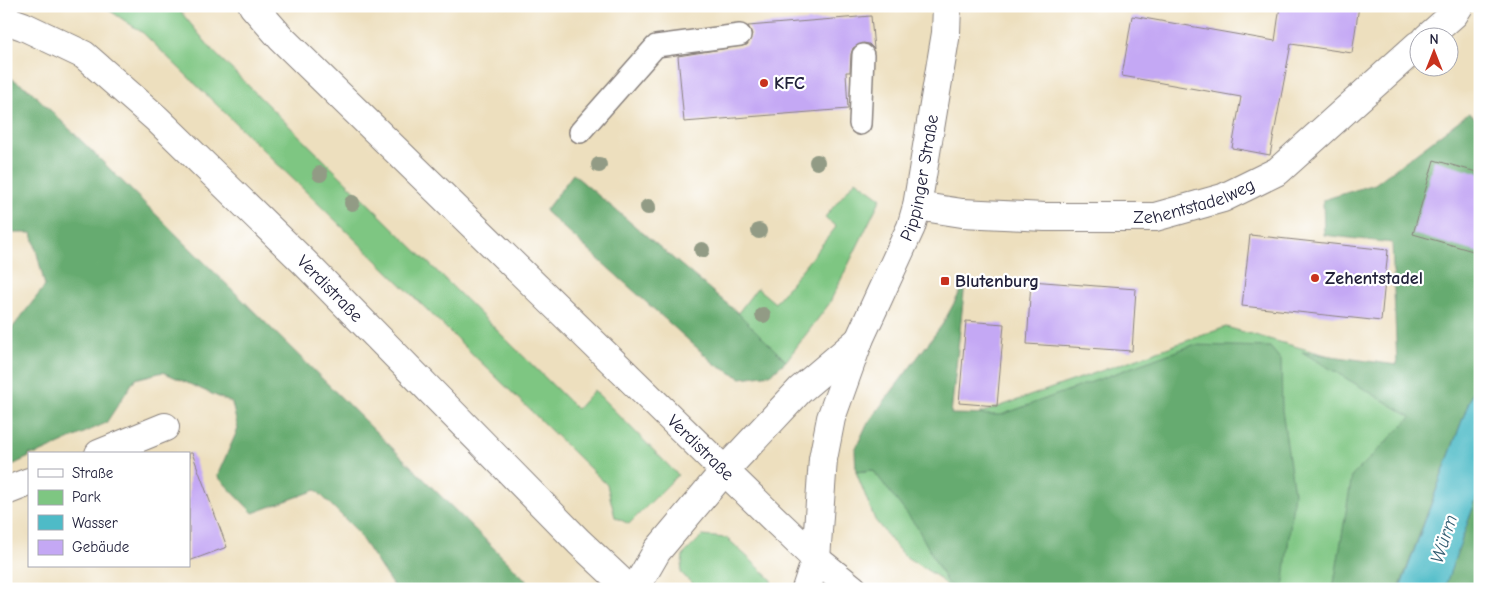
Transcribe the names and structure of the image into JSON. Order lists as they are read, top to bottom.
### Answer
{
  "streets": {
    "main road": ["Pippinger Straße", "Zehentstadelweg", "Verdistraße"]
  },
  "crossings": [
    ["Pippinger Straße", "Zehentstadelweg"],
    ["Pippinger Straße", "Verdistraße"]
  ],
  "water": ["Würm"],
  "places": {
    "other": ["KFC", "Zehentstadel"],
    "transit": ["Blutenburg"]
  },
  "legend": [
    "Straße",
    "Park",
    "Wasser",
    "Gebäude"
  ],
  "north": "top"
}
